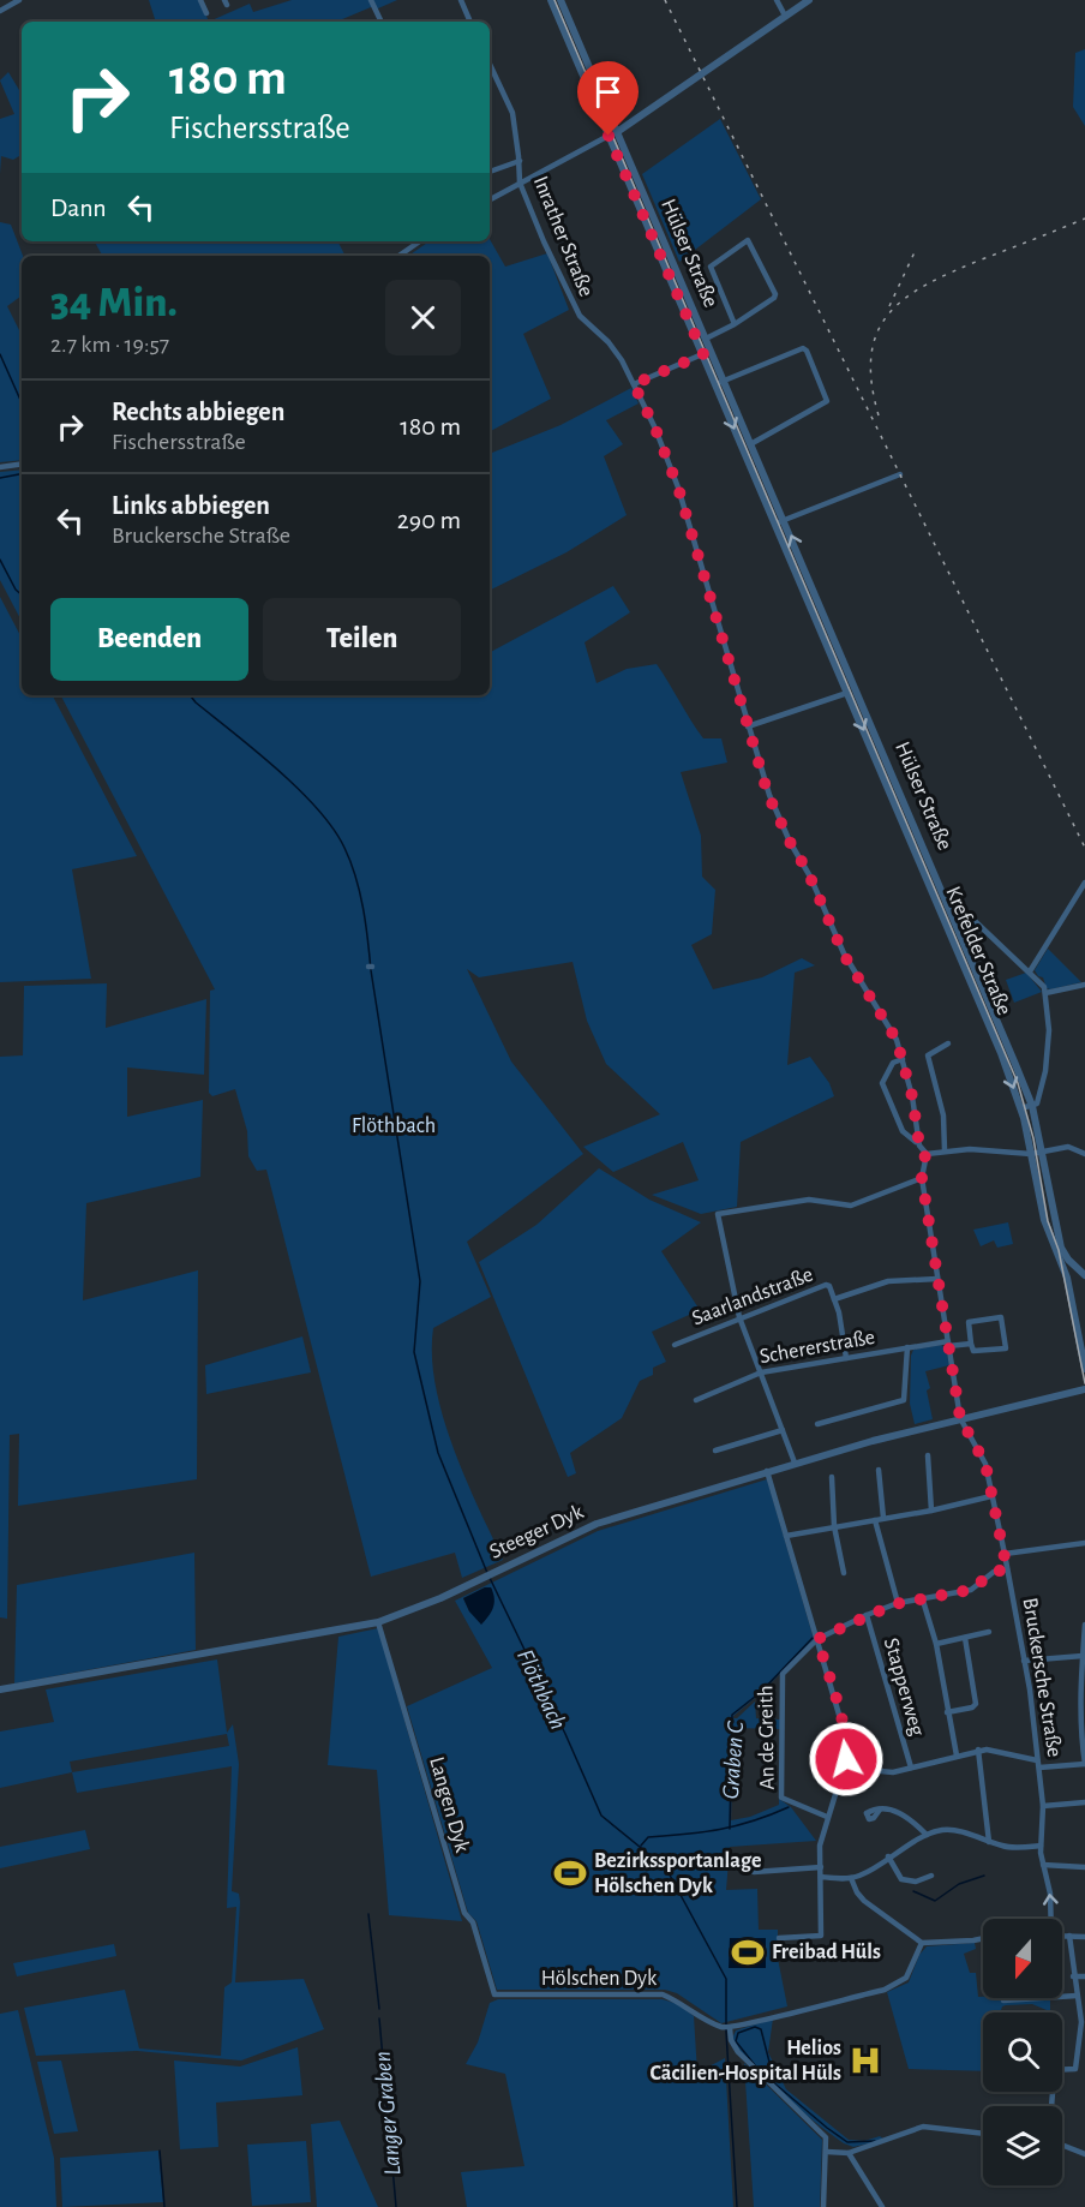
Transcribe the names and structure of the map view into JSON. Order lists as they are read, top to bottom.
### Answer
{
  "streets": {
    "street": [
      "Inrather Straße",
      "Hülser Straße",
      "Krefelder Straße",
      "Saarlandstraße",
      "Schererstraße",
      "Steeger Dyk",
      "Bruckersche Straße",
      "Stapperweg",
      "An de Greith",
      "Langen Dyk",
      "Hölschen Dyk"
    ]
  },
  "crossings": [
    ["Hülser Straße", "Krefelder Straße"],
    ["Saarlandstraße", "Schererstraße"],
    ["Saarlandstraße", "Bruckersche Straße"],
    ["Schererstraße", "Bruckersche Straße"],
    ["Steeger Dyk", "Bruckersche Straße"],
    ["Steeger Dyk", "Langen Dyk"],
    ["Bruckersche Straße", "Stapperweg"],
    ["Langen Dyk", "Hölschen Dyk"]
  ],
  "water": ["Flöthbach", "Graben C", "Langer Graben"],
  "parks": ["Flöthbach"],
  "places": {
    "sports": ["Bezirkssportanlage Hölschen Dyk", "Freibad Hüls"],
    "hospital": ["Helios Cäcilien-Hospital Hüls"]
  },
  "north": "bottom",
  "page": {
    "turn": ["180 m", "Fischersstraße"],
    "then": "Dann",
    "heading": ["34 Min.", "2.7 km · 19:57"],
    "list": [
      {
        "name": "Rechts abbiegen",
        "note": "Fischersstraße",
        "value": "180 m"
      },
      {
        "name": "Links abbiegen",
        "note": "Bruckersche Straße",
        "value": "290 m"
      }
    ],
    "buttons": ["Beenden", "Teilen"]
  }
}
